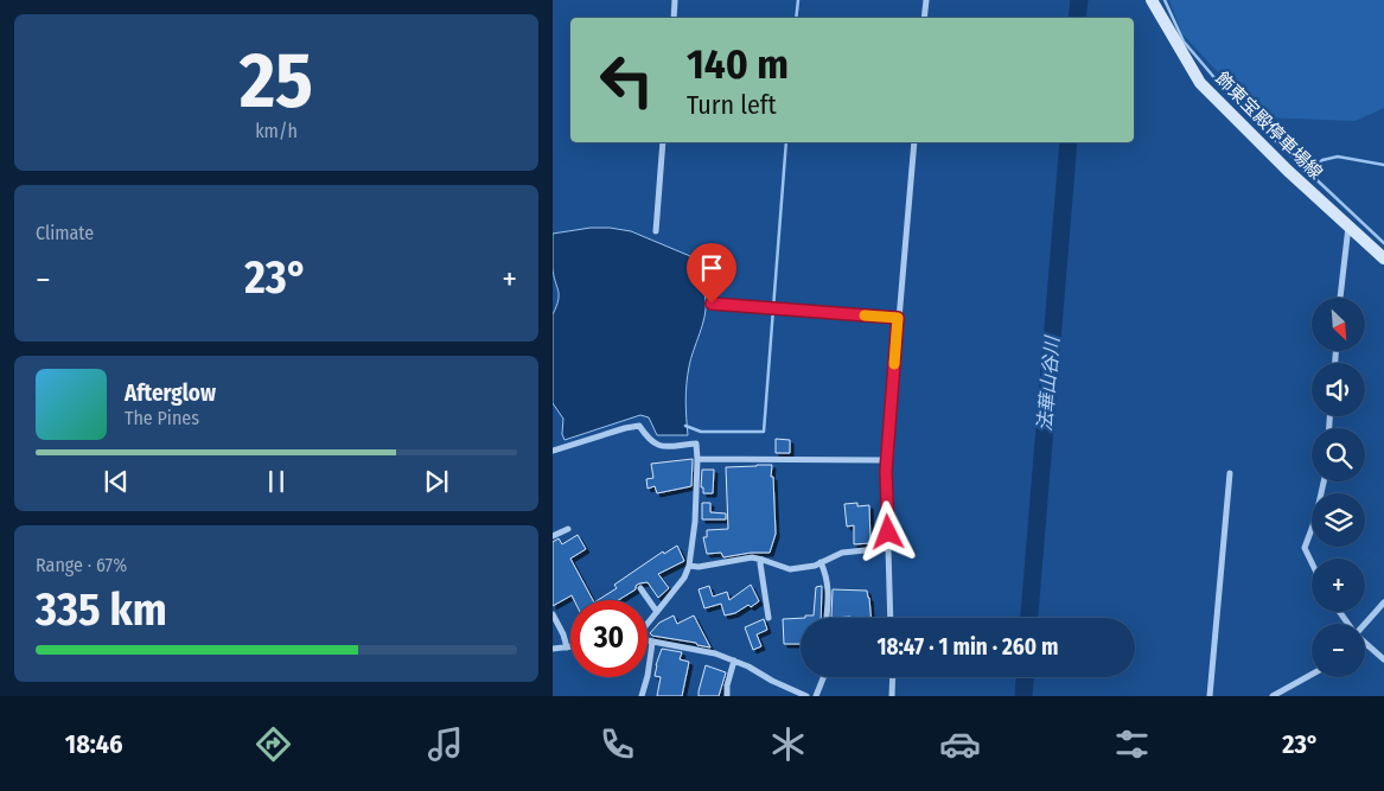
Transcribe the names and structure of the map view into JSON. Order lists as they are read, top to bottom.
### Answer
{
  "streets": {
    "main road": ["飾東宝殿停車場線"]
  },
  "water": ["法華山谷川"],
  "north": "bottom right",
  "page": {
    "tile": [
      ["25", "km/h"],
      "Climate",
      ["Range · 67%", "335 km"]
    ],
    "turn": ["140 m", "Turn left"],
    "heat": ["−", "23°", "+"],
    "map_buttons": ["+", "−"],
    "song": ["Afterglow", "The Pines"],
    "limit": "30",
    "trip": "18:47 · 1 min · 260 m",
    "tabs": ["18:46", "23°"]
  }
}
